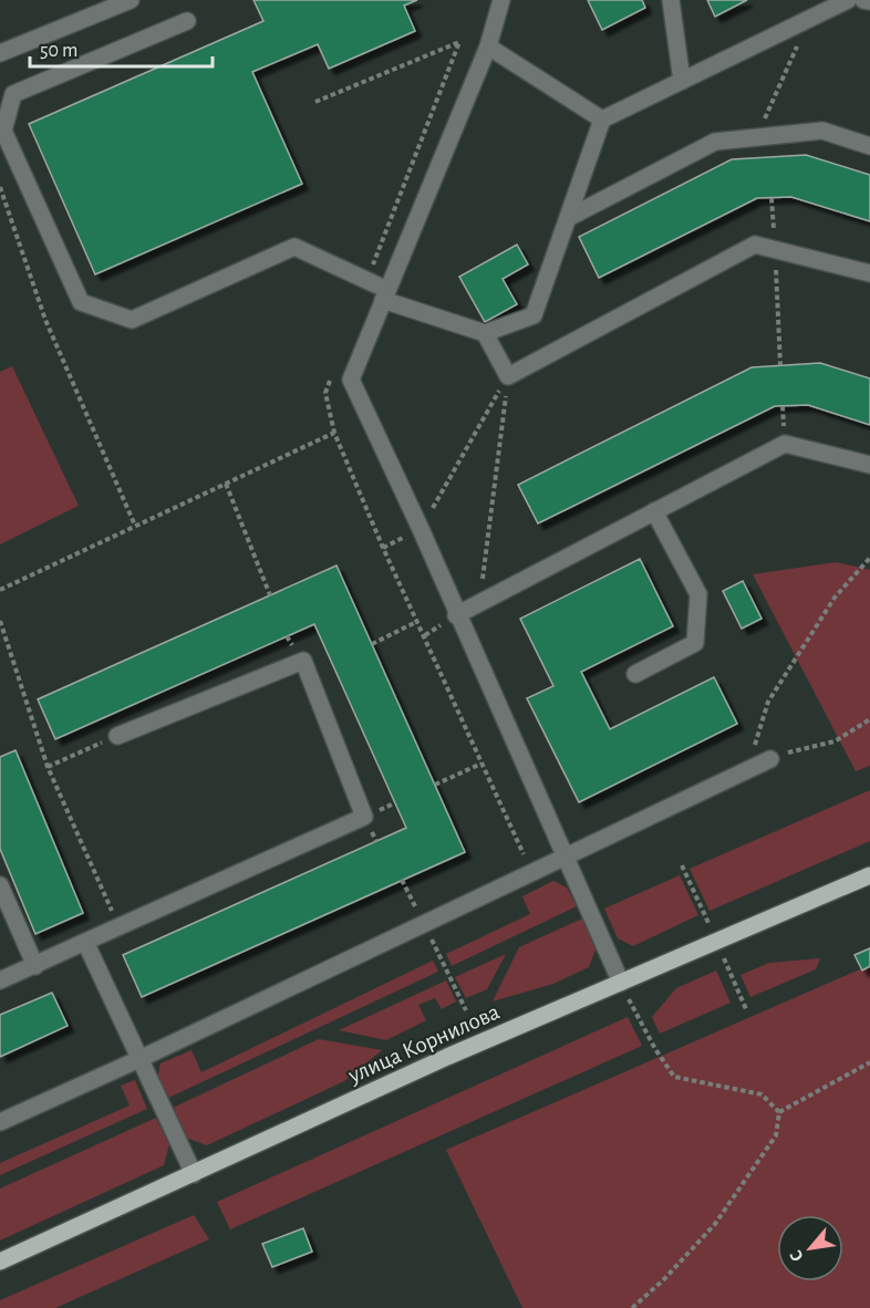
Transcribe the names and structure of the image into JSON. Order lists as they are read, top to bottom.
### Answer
{
  "streets": {
    "main road": ["улица Корнилова"]
  },
  "scale_bar": "50 m",
  "north": "bottom left"
}
